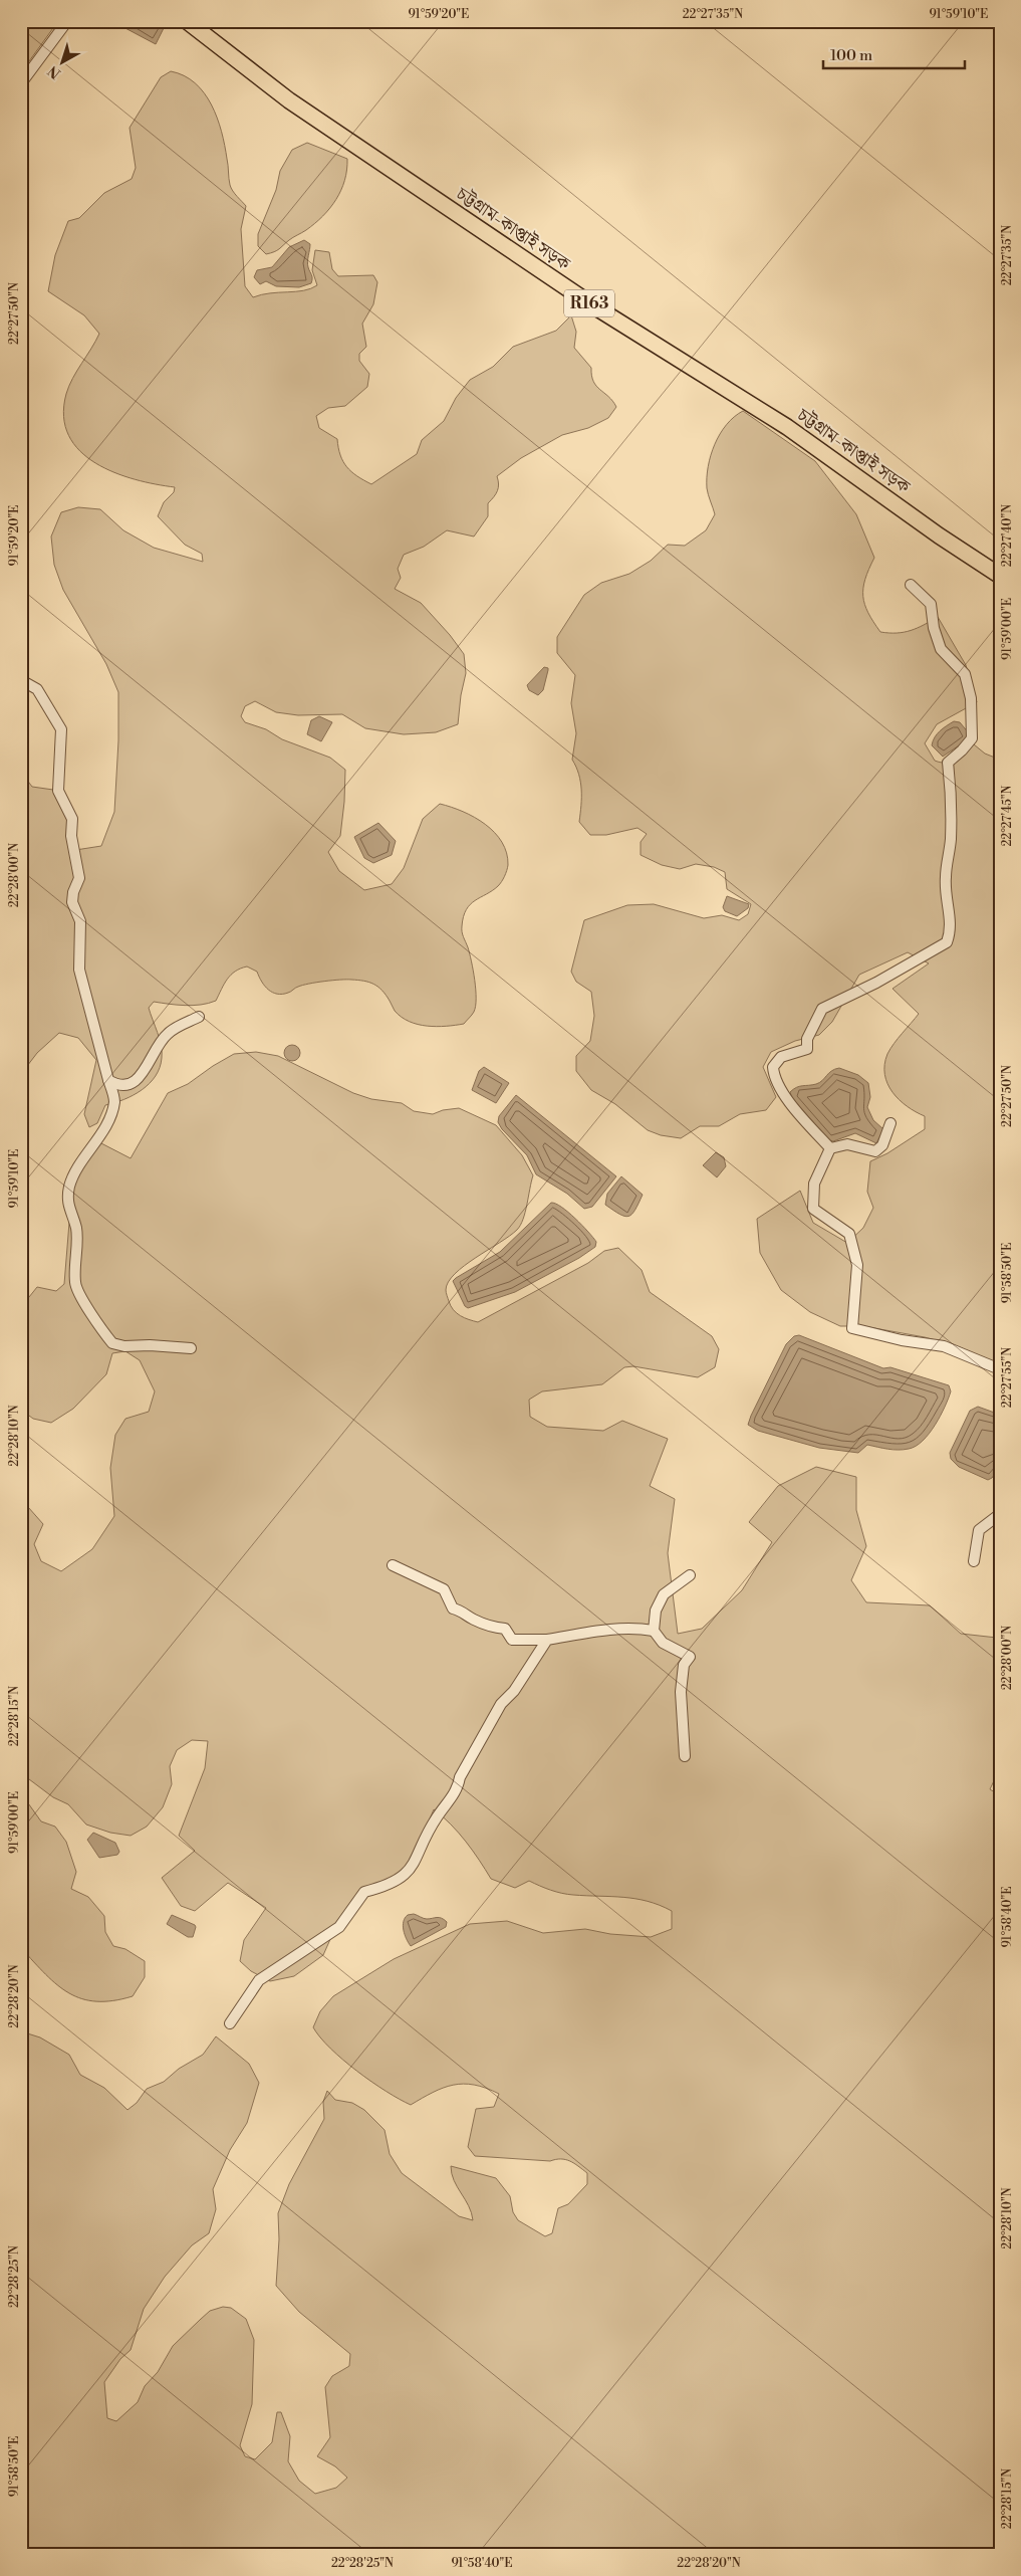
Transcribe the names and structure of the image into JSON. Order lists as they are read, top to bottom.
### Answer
{
  "streets": {
    "main road": ["চট্টগ্রাম-কাপ্তাই সড়ক", "R163"]
  },
  "scale_bar": "100 m",
  "north": "bottom left",
  "coordinates": [
    "91°59'20\"E",
    "22°27'35\"N",
    "91°59'10\"E",
    "22°27'50\"N",
    "22°27'40\"N",
    "91°59'00\"E",
    "22°27'45\"N",
    "22°28'00\"N",
    "91°58'50\"E",
    "22°27'55\"N",
    "22°28'10\"N",
    "22°28'15\"N",
    "91°58'40\"E",
    "22°28'20\"N",
    "22°28'25\"N"
  ]
}
